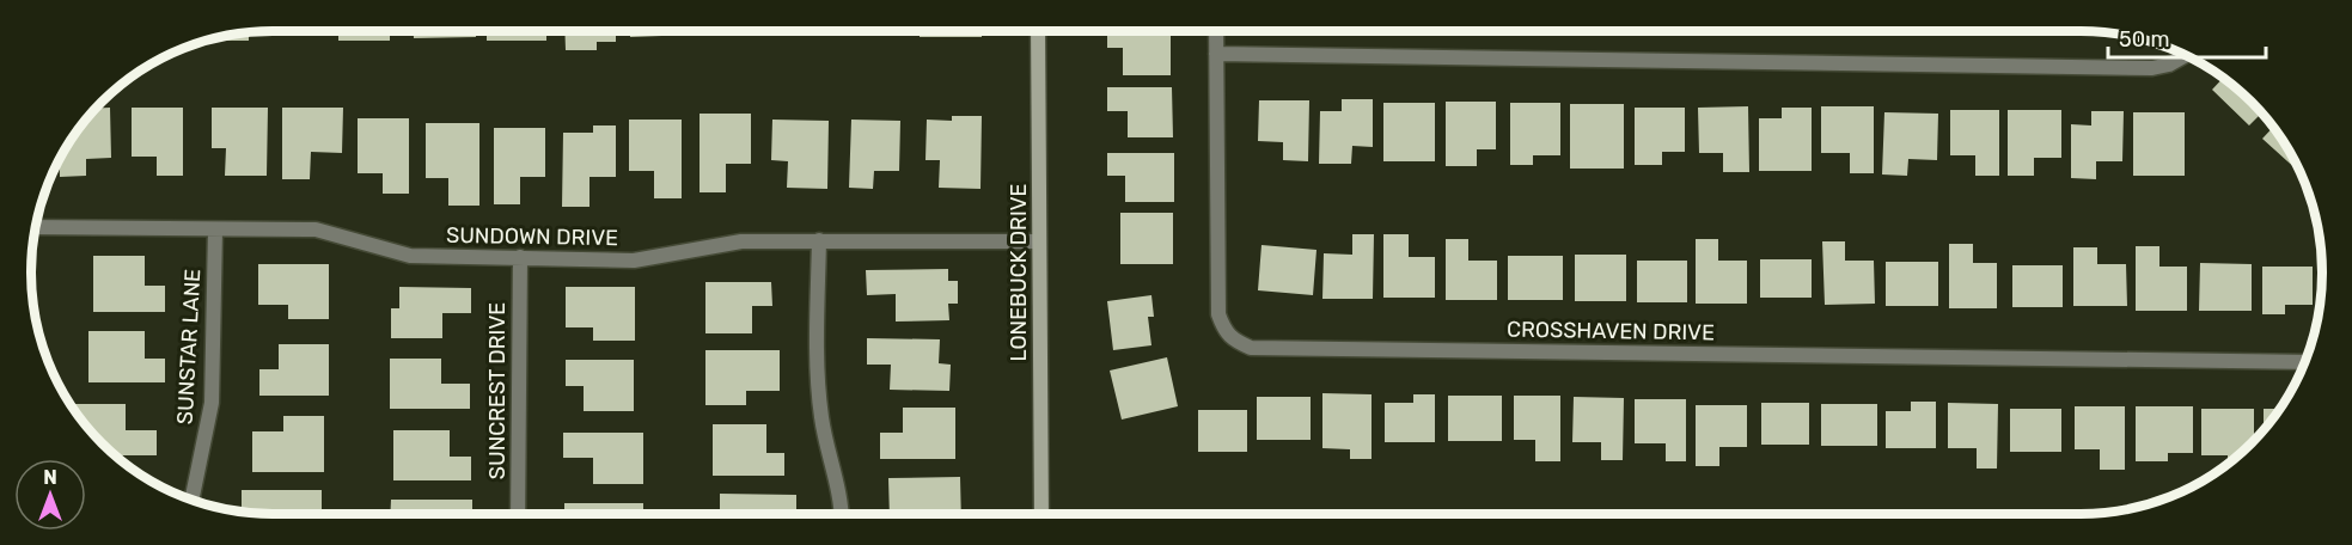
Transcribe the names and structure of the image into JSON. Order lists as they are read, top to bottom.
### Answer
{
  "streets": {
    "street": [
      "SUNDOWN DRIVE",
      "LONEBUCK DRIVE",
      "CROSSHAVEN DRIVE",
      "SUNSTAR LANE",
      "SUNCREST DRIVE"
    ]
  },
  "crossings": [
    ["SUNDOWN DRIVE", "LONEBUCK DRIVE"],
    ["SUNDOWN DRIVE", "SUNSTAR LANE"],
    ["SUNDOWN DRIVE", "SUNCREST DRIVE"]
  ],
  "scale_bar": "50 m",
  "north": "top"
}
